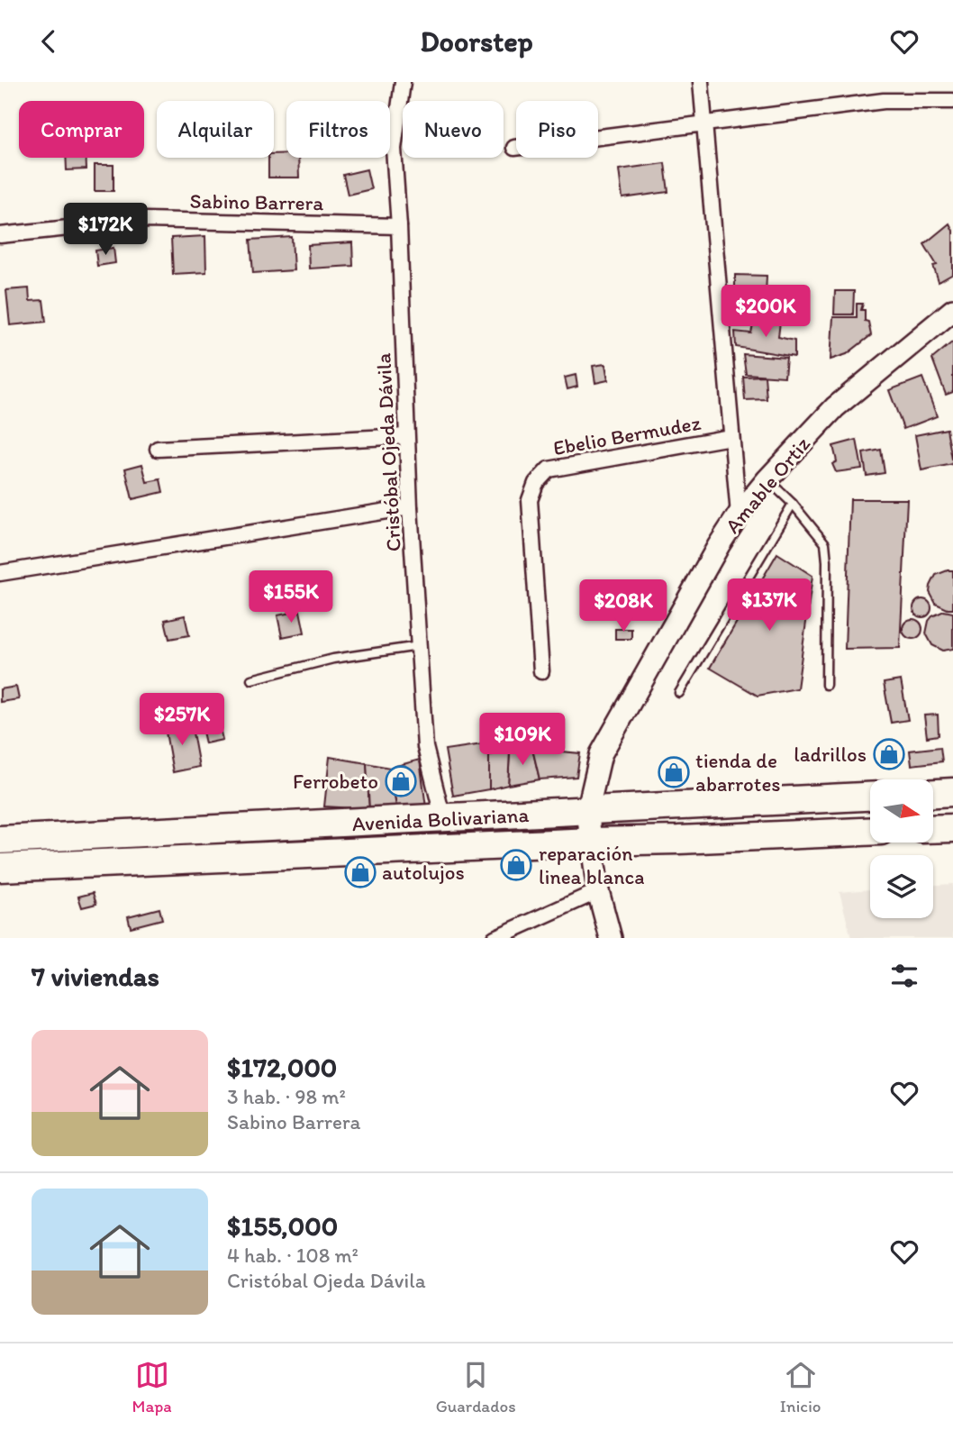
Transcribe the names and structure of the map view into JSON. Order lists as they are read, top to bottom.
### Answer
{
  "streets": {
    "highway": ["Avenida Bolivariana"],
    "street": [
      "Sabino Barrera",
      "Ebelio Bermudez",
      "Cristóbal Ojeda Dávila",
      "Amable Ortiz"
    ]
  },
  "crossings": [
    ["Sabino Barrera", "Cristóbal Ojeda Dávila"],
    ["Cristóbal Ojeda Dávila", "Avenida Bolivariana"],
    ["Amable Ortiz", "Avenida Bolivariana"]
  ],
  "places": {
    "shop": [
      "ladrillos",
      "tienda de abarrotes",
      "Ferrobeto",
      "reparación linea blanca",
      "autolujos"
    ]
  },
  "north": "right",
  "page": {
    "header": "Doorstep",
    "chip": [
      "Comprar",
      "Alquilar",
      "Filtros",
      "Nuevo",
      "Piso"
    ],
    "price": [
      "$172K",
      "$200K",
      "$155K",
      "$137K",
      "$208K",
      "$257K",
      "$109K"
    ],
    "heading": "7 viviendas",
    "list": [
      {
        "name": "$172,000",
        "note": "3 hab. · 98 m² · Sabino Barrera"
      },
      {
        "name": "$155,000",
        "note": "4 hab. · 108 m² · Cristóbal Ojeda Dávila"
      }
    ],
    "tabs": ["Mapa", "Guardados", "Inicio"]
  }
}
